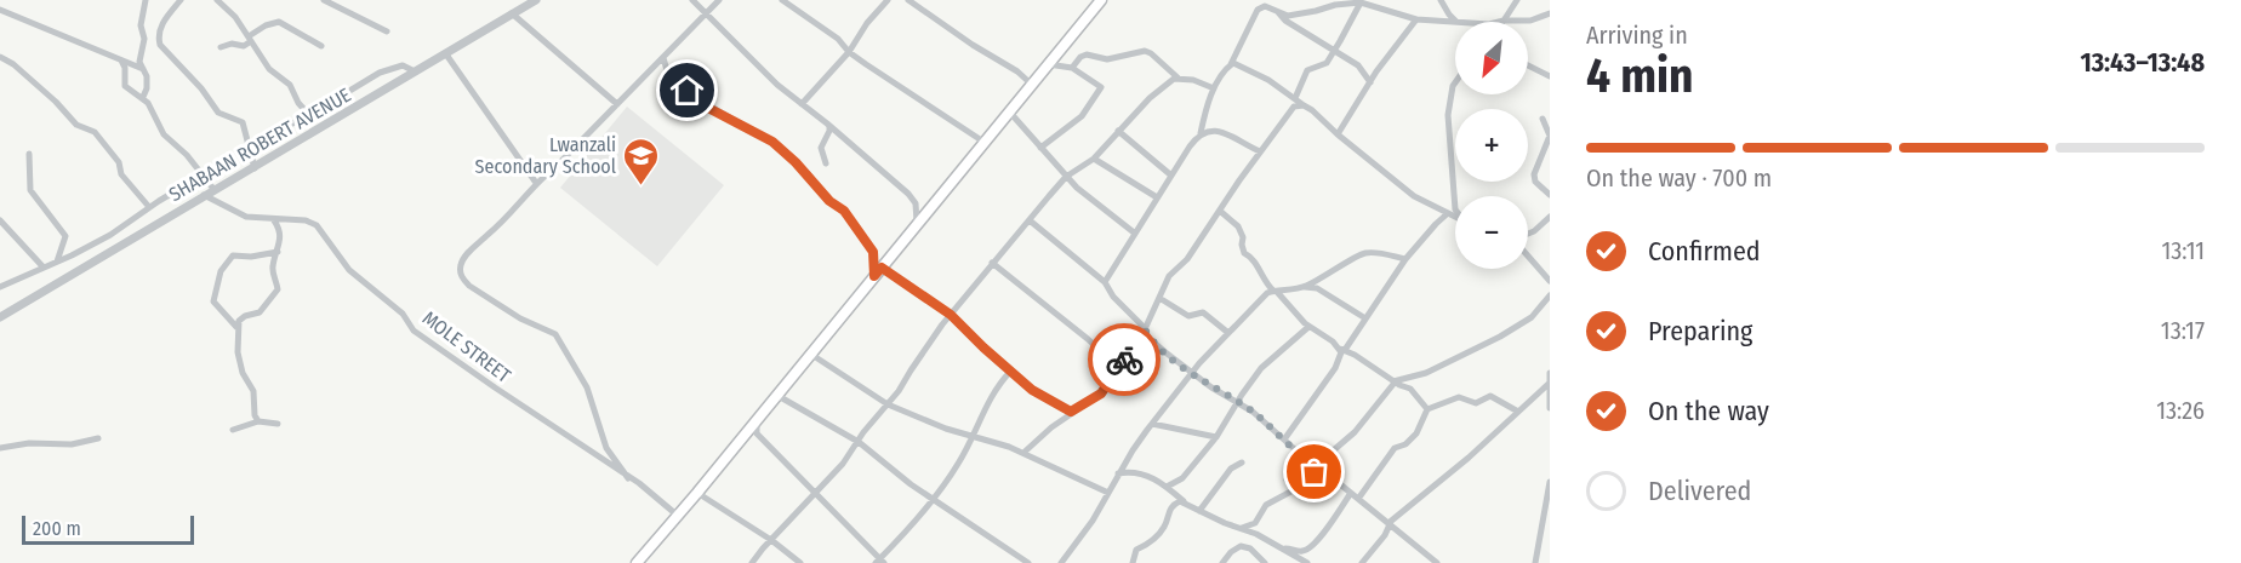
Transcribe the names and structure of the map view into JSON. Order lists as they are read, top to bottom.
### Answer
{
  "streets": {
    "street": ["SHABAAN ROBERT AVENUE", "MOLE STREET"]
  },
  "crossings": [
    ["SHABAAN ROBERT AVENUE", "MOLE STREET"]
  ],
  "places": {
    "school or university": ["Lwanzali Secondary School"]
  },
  "scale_bar": "200 m",
  "north": "bottom left",
  "page": {
    "heading": ["4 min", "Arriving in", "13:43–13:48"],
    "map_buttons": ["+", "−"],
    "bar": "On the way · 700 m",
    "list": [
      ["Confirmed", "13:11"],
      ["Preparing", "13:17"],
      ["On the way", "13:26"],
      "Delivered"
    ],
    "scale": "200 m"
  }
}
